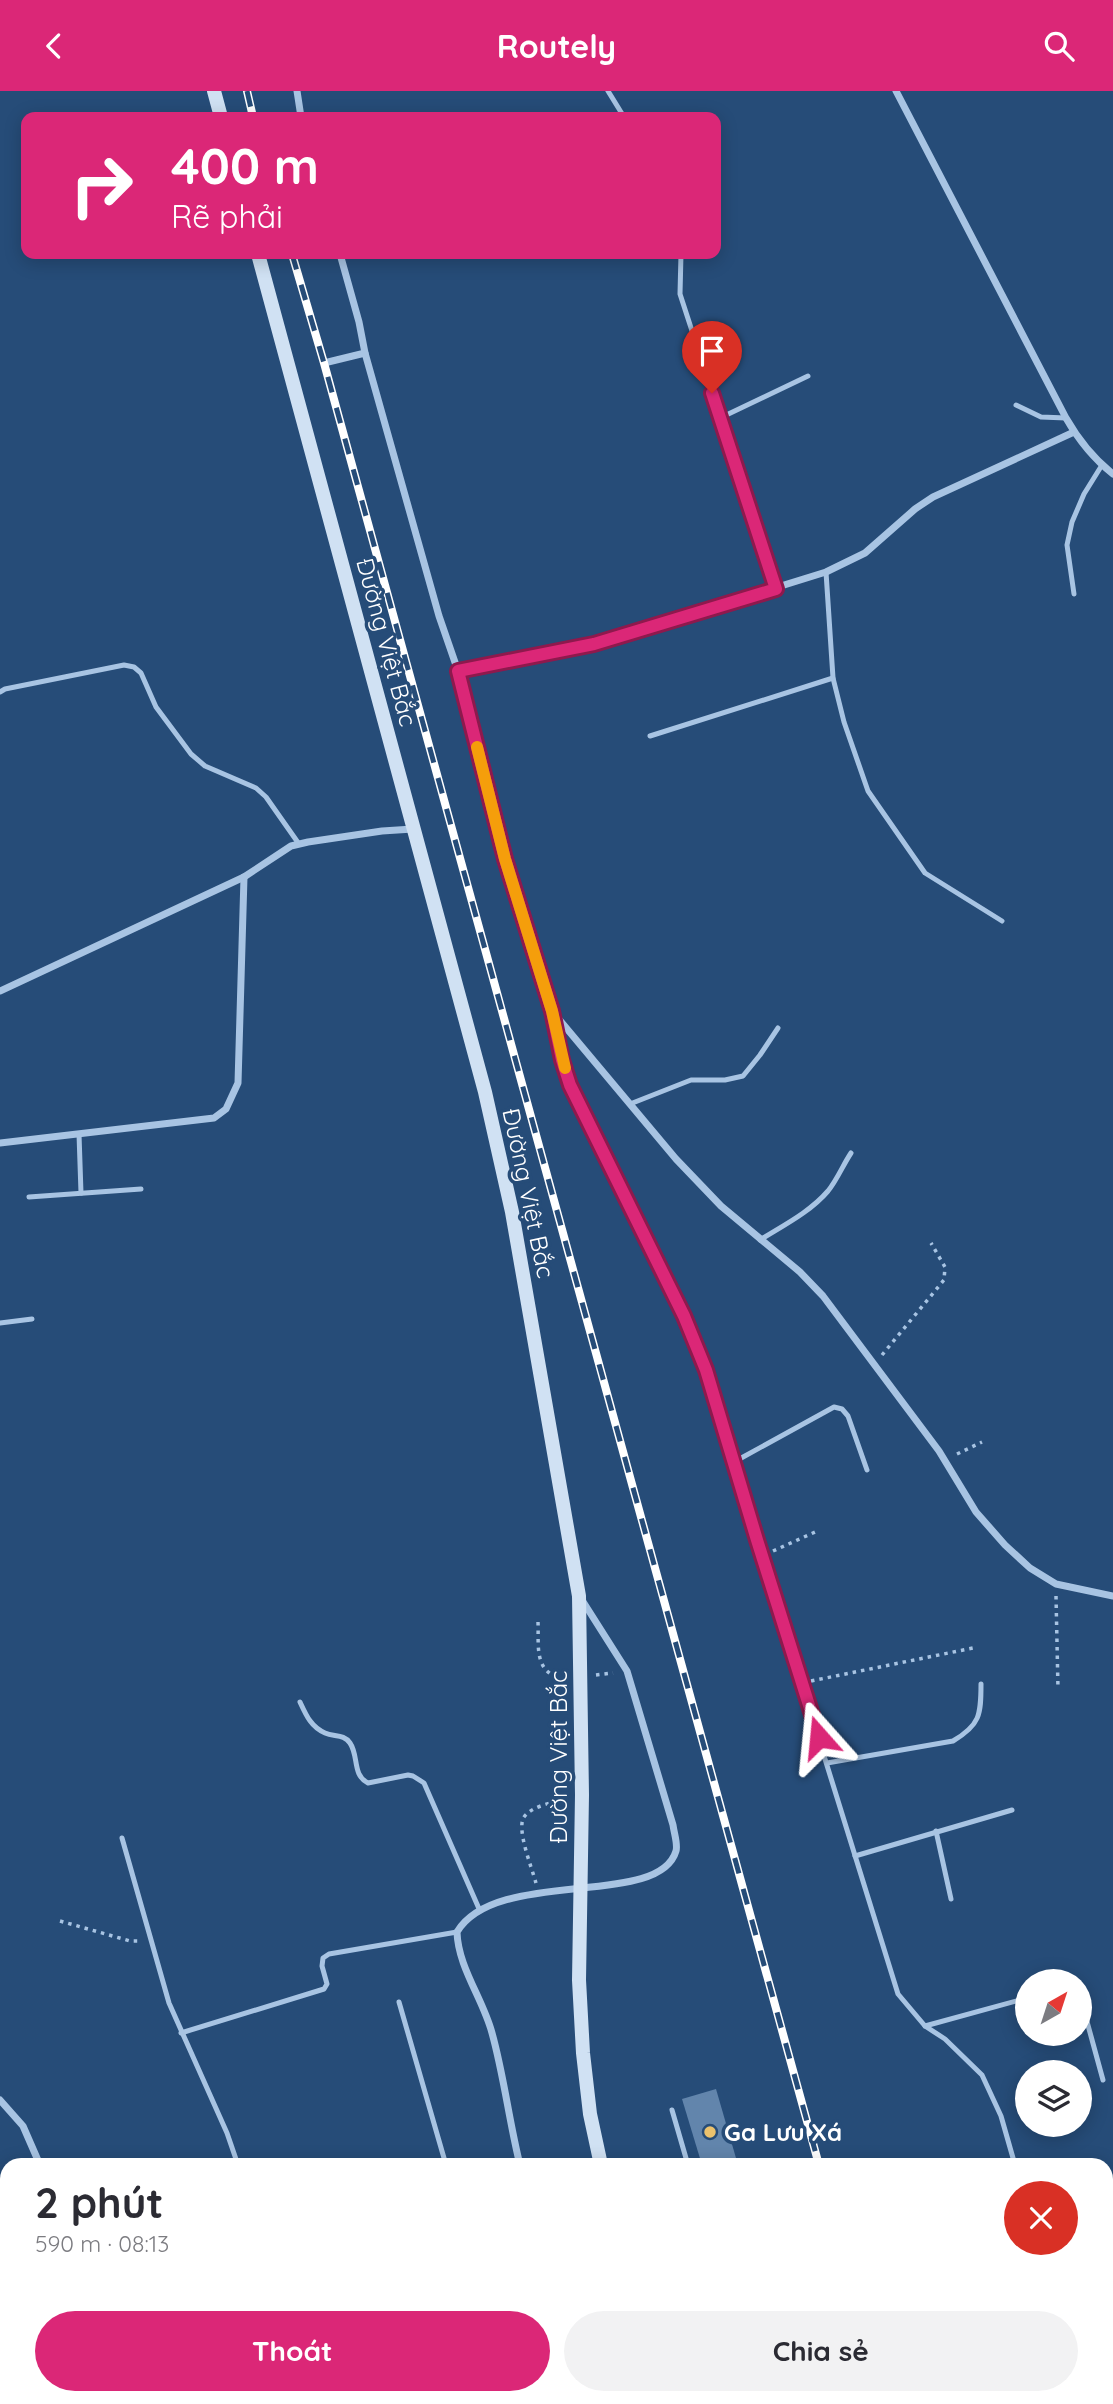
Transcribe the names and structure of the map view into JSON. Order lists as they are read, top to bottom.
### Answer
{
  "streets": {
    "main road": ["Đường Việt Bắc"]
  },
  "places": ["Ga Lưu Xá"],
  "north": "top right",
  "page": {
    "header": "Routely",
    "turn": ["400 m", "Rẽ phải"],
    "heading": ["2 phút", "590 m · 08:13"],
    "buttons": ["Thoát", "Chia sẻ"]
  }
}
